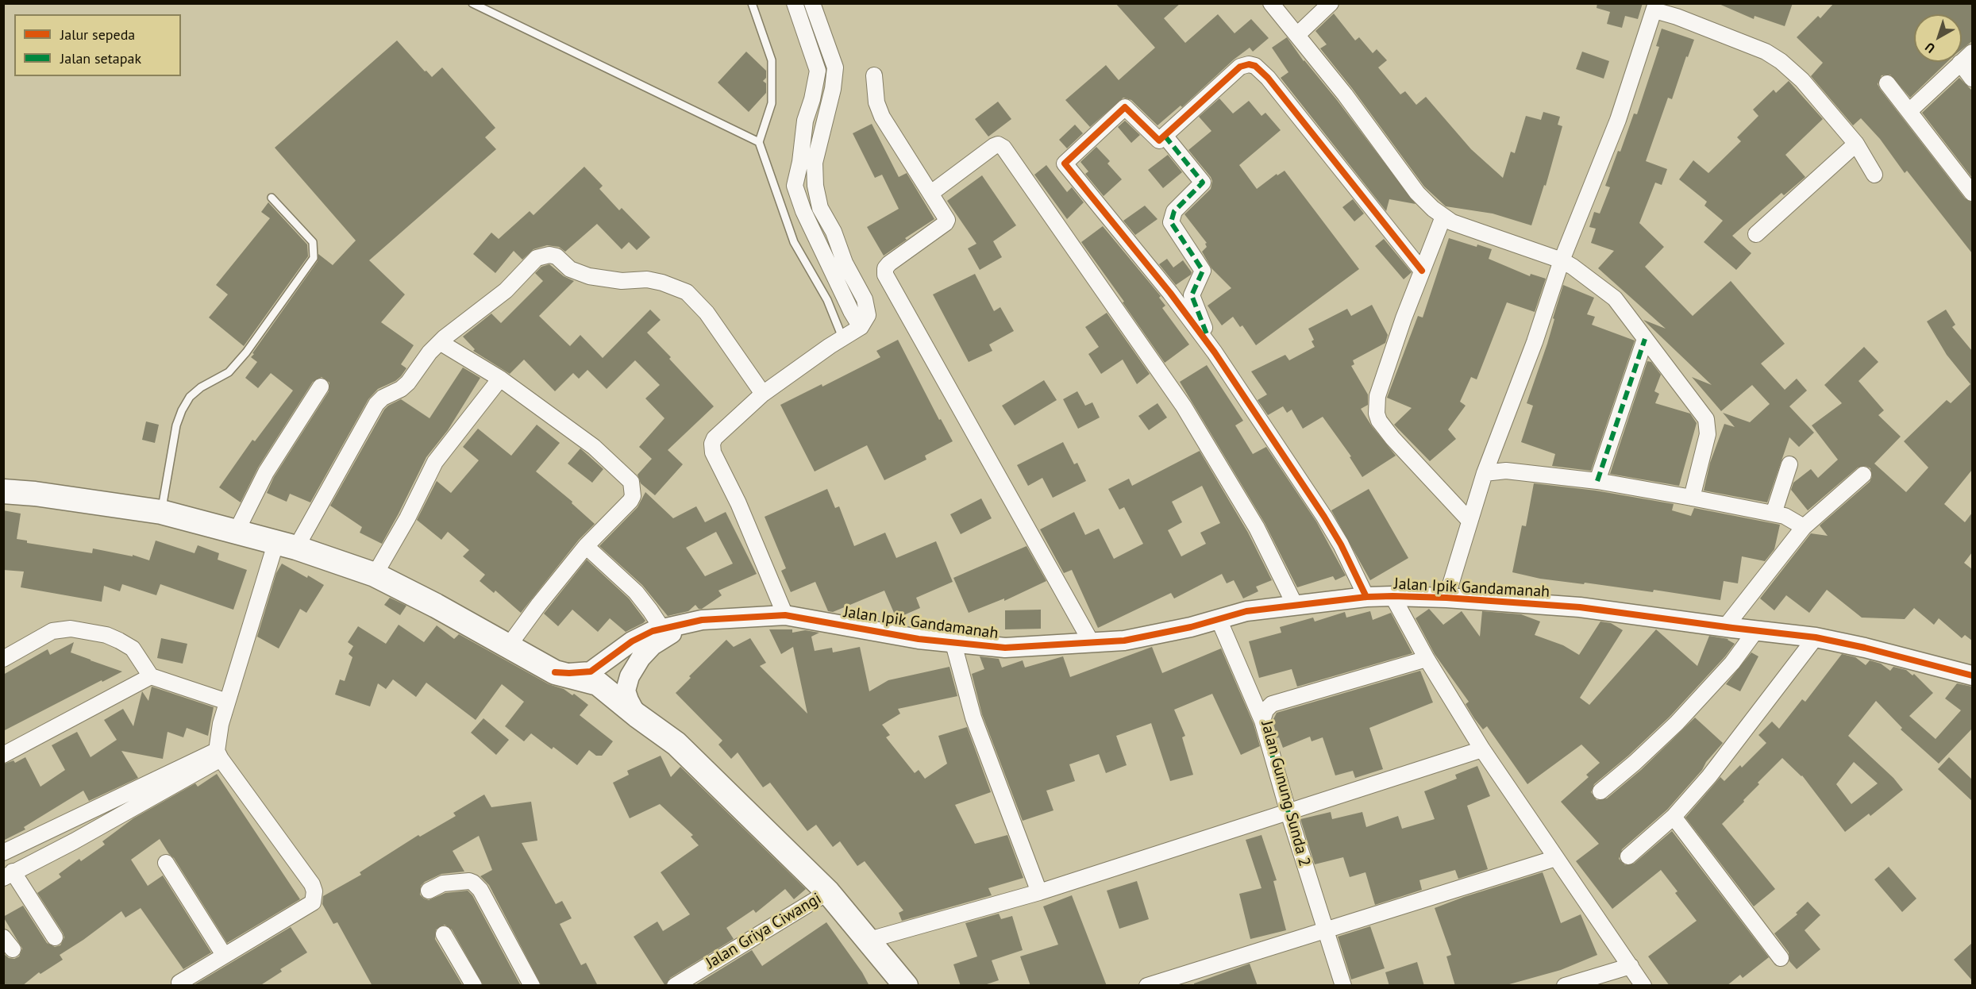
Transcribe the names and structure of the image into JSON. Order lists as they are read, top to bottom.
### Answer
{
  "streets": {
    "street": ["Jalan Ipik Gandamanah", "Jalan Gunung Sunda 2", "Jalan Griya Ciwangi"]
  },
  "legend": ["Jalur sepeda", "Jalan setapak"],
  "north": "bottom left"
}
